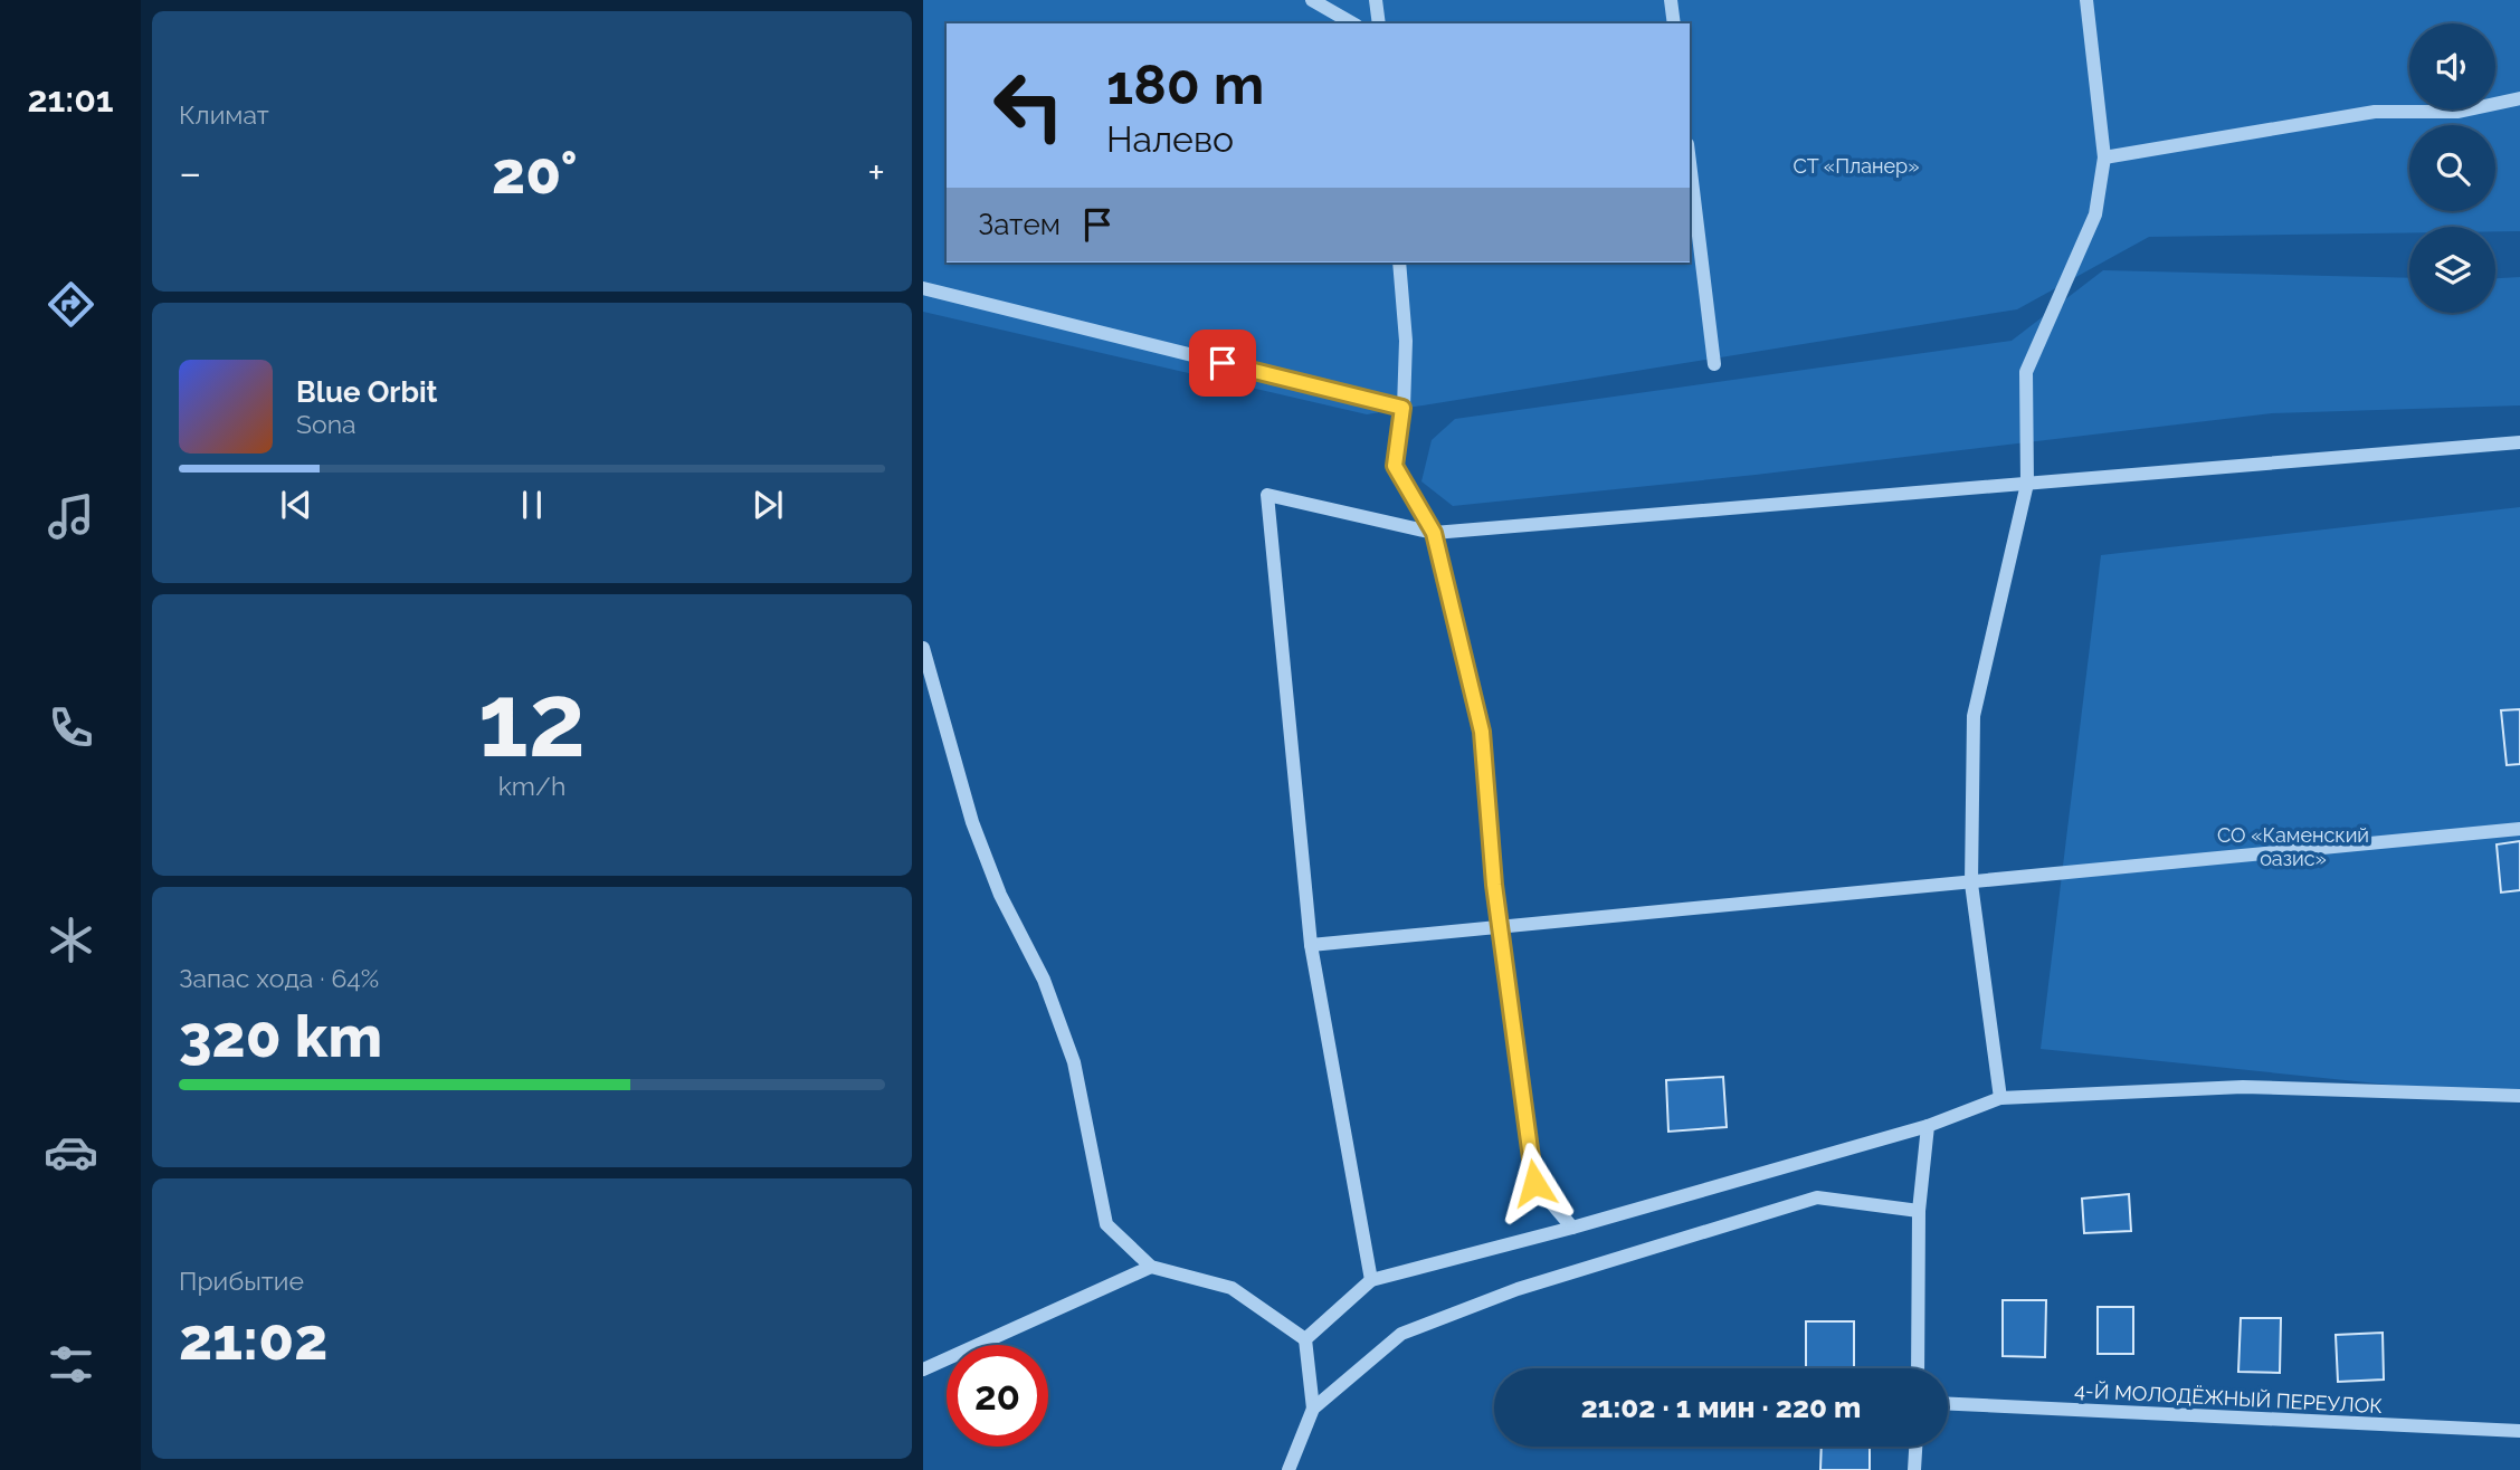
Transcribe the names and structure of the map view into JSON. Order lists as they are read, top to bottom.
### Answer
{
  "streets": {
    "street": ["4-Й МОЛОДЁЖНЫЙ ПЕРЕУЛОК"]
  },
  "parks": ["СТ «Планер»", "СО «Каменский оазис»"],
  "page": {
    "tabs": "21:01",
    "tile": [
      "Климат",
      ["12", "km/h"],
      ["Запас хода · 64%", "320 km"],
      ["Прибытие", "21:02"]
    ],
    "turn": ["180 m", "Налево"],
    "heat": ["−", "20°", "+"],
    "then": "Затем",
    "song": ["Blue Orbit", "Sona"],
    "limit": "20",
    "trip": "21:02 · 1 мин · 220 m"
  }
}
